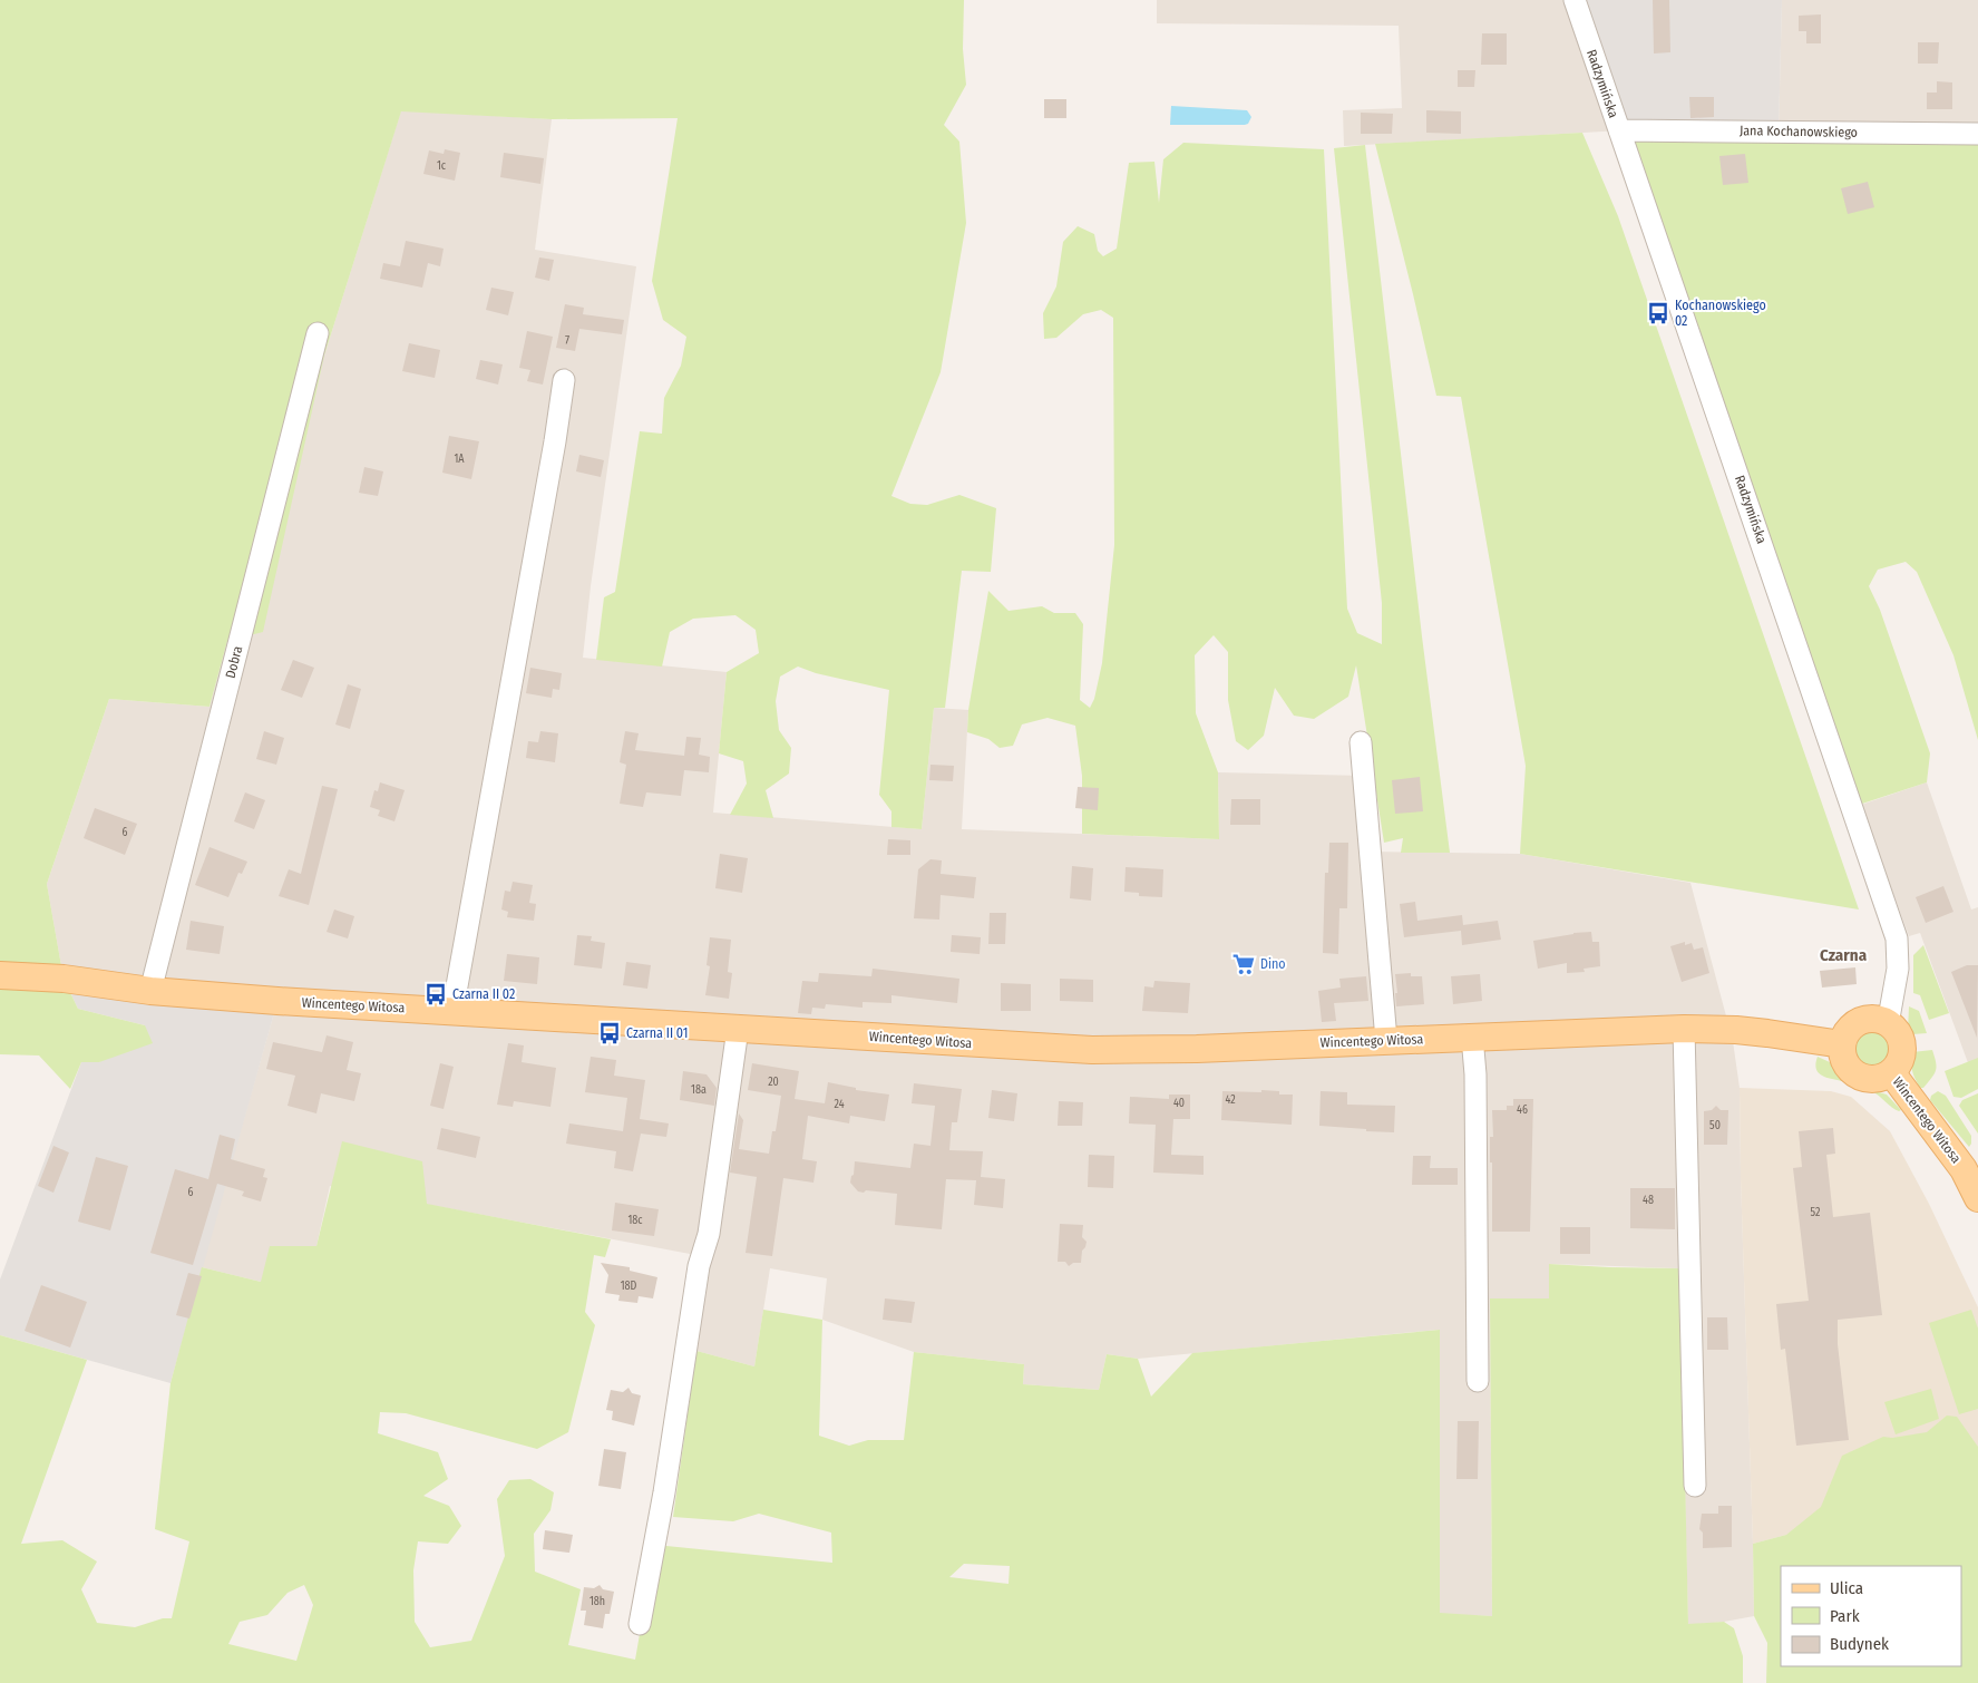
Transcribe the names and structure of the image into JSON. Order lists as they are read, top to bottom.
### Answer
{
  "streets": {
    "main road": ["Wincentego Witosa"],
    "street": ["Radzymińska", "Jana Kochanowskiego", "Dobra"]
  },
  "crossings": [
    ["Radzymińska", "Jana Kochanowskiego"],
    ["Radzymińska", "Wincentego Witosa"],
    ["Dobra", "Wincentego Witosa"]
  ],
  "districts": ["Czarna"],
  "places": {
    "bus stop": ["Kochanowskiego 02", "Czarna II 02", "Czarna II 01"],
    "supermarket": ["Dino"]
  },
  "house_numbers": [
    "1c",
    "7",
    "1A",
    "6",
    "20",
    "18a",
    "42",
    "40",
    "24",
    "46",
    "50",
    "6",
    "48",
    "52",
    "18c",
    "18D",
    "18h"
  ],
  "legend": ["Ulica", "Park", "Budynek"]
}
